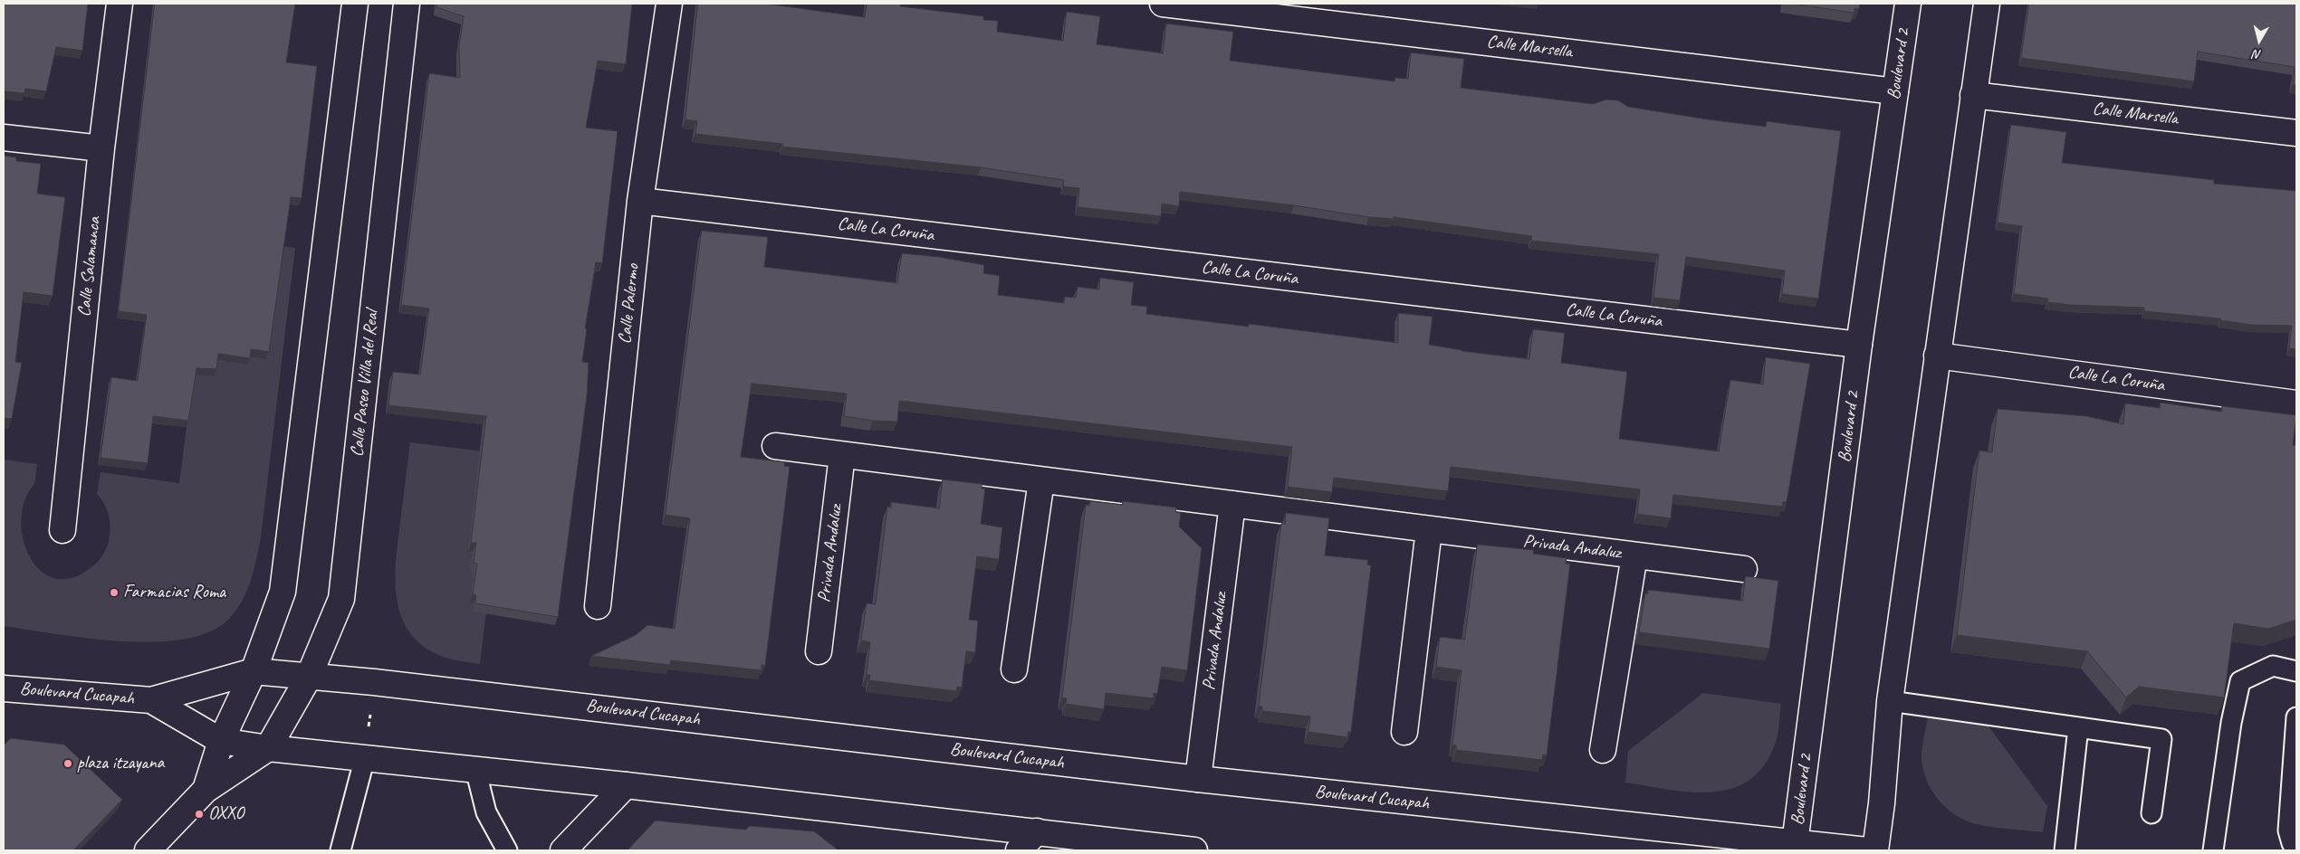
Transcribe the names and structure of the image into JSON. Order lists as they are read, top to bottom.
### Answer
{
  "streets": {
    "street": [
      "Calle Marsella",
      "Boulevard 2",
      "Calle La Coruña",
      "Calle Salamanca",
      "Calle Palermo",
      "Calle Paseo Villa del Real",
      "Privada Andaluz",
      "Boulevard Cucapah"
    ]
  },
  "crossings": [
    ["Calle Marsella", "Boulevard 2"],
    ["Boulevard 2", "Calle La Coruña"],
    ["Boulevard 2", "Boulevard Cucapah"],
    ["Calle La Coruña", "Calle Palermo"],
    ["Calle Paseo Villa del Real", "Boulevard Cucapah"],
    ["Privada Andaluz", "Boulevard Cucapah"]
  ],
  "places": ["Farmacias Roma", "plaza itzayana", "OXXO"],
  "north": "bottom"
}
